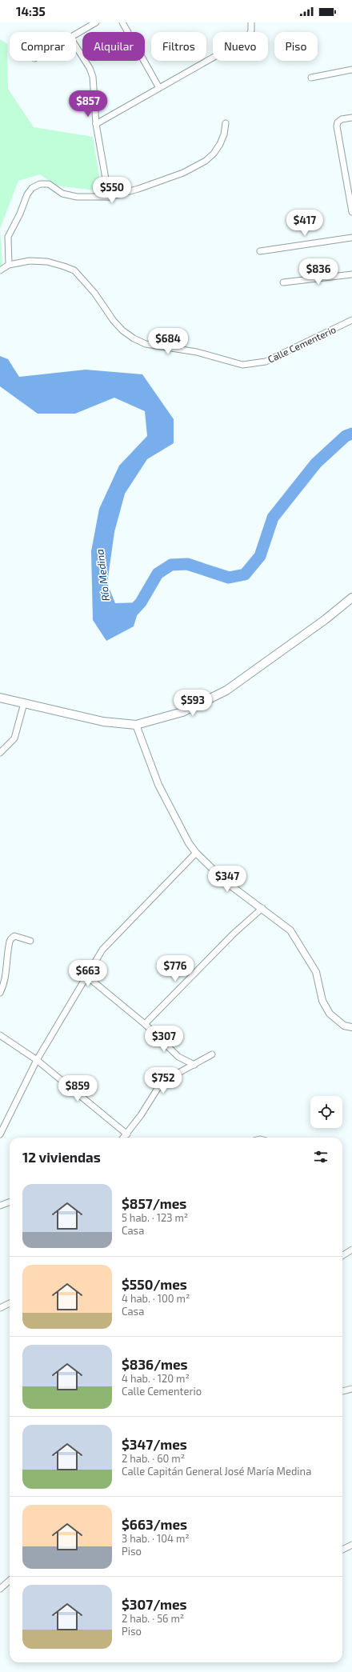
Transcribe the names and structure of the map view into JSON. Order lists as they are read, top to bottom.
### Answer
{
  "streets": {
    "street": ["Calle Cementerio"]
  },
  "water": ["Río Medina"],
  "page": {
    "status": "14:35",
    "chip": [
      "Comprar",
      "Alquilar",
      "Filtros",
      "Nuevo",
      "Piso"
    ],
    "price": [
      "$857",
      "$550",
      "$417",
      "$836",
      "$684",
      "$593",
      "$347",
      "$776",
      "$663",
      "$307",
      "$752",
      "$859"
    ],
    "heading": "12 viviendas",
    "list": [
      {
        "name": "$857/mes",
        "note": "5 hab. · 123 m² · Casa"
      },
      {
        "name": "$550/mes",
        "note": "4 hab. · 100 m² · Casa"
      },
      {
        "name": "$836/mes",
        "note": "4 hab. · 120 m² · Calle Cementerio"
      },
      {
        "name": "$347/mes",
        "note": "2 hab. · 60 m² · Calle Capitán General José María Medina"
      },
      {
        "name": "$663/mes",
        "note": "3 hab. · 104 m² · Piso"
      },
      {
        "name": "$307/mes",
        "note": "2 hab. · 56 m² · Piso"
      }
    ]
  }
}
